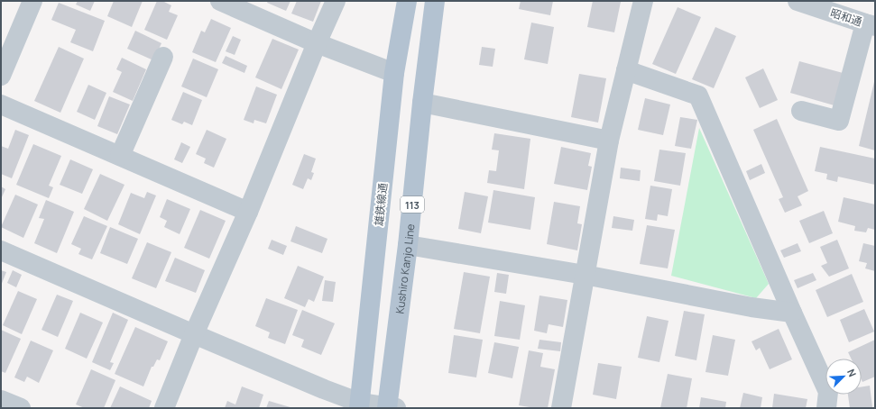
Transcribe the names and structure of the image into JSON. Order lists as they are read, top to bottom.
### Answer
{
  "streets": {
    "main road": ["雄鉄線通", "113", "Kushiro Kanjo Line"],
    "street": ["昭和通"]
  },
  "north": "top right"
}
